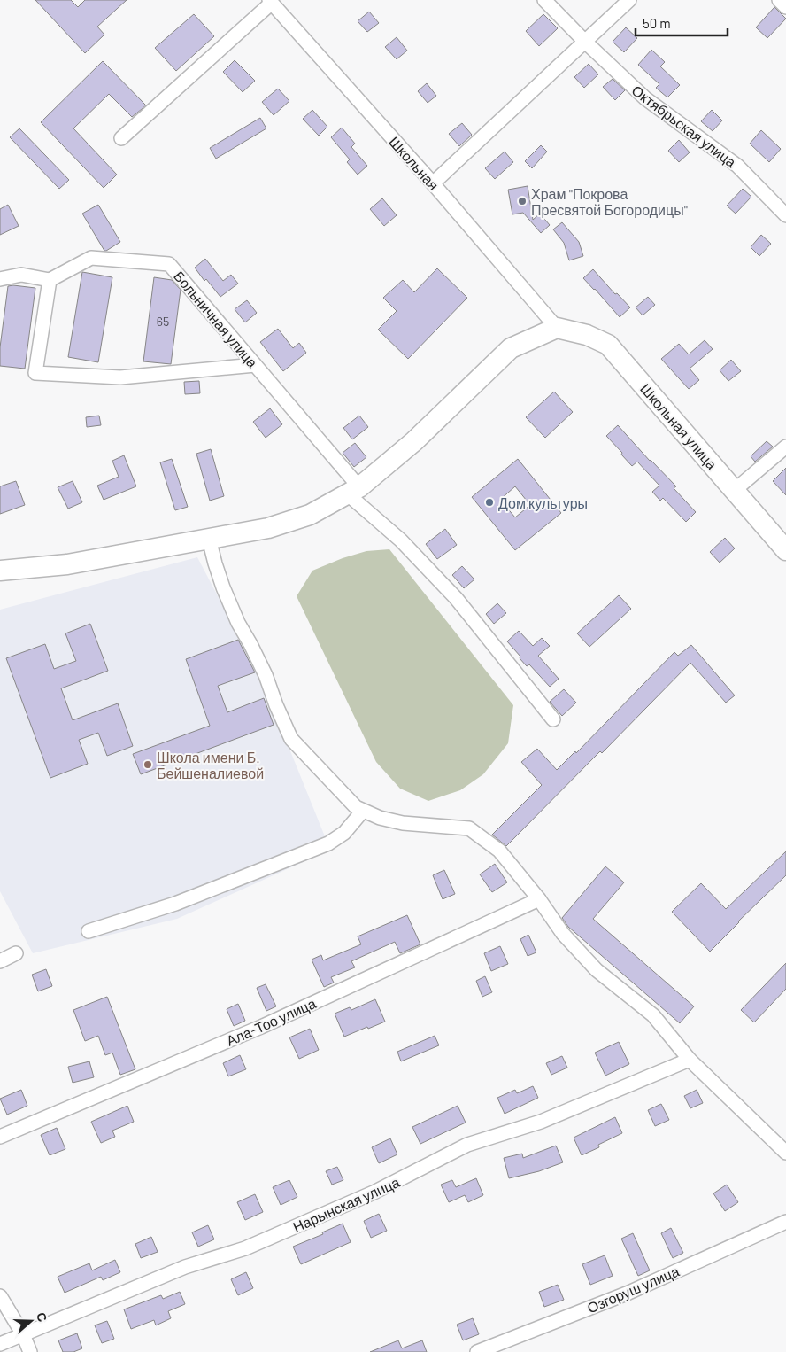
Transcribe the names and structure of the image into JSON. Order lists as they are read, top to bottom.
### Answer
{
  "streets": {
    "street": [
      "Октябрьская улица",
      "Школьная",
      "Больничная улица",
      "Школьная улица",
      "Ала-Тоо улица",
      "Нарынская улица",
      "Озгоруш улица"
    ]
  },
  "crossings": [
    ["Школьная", "Школьная улица"]
  ],
  "places": ["Храм \"Покрова Пресвятой Богородицы\"", "Дом культуры", "Школа имени Б. Бейшеналиевой"],
  "house_numbers": ["65"],
  "scale_bar": "50 m",
  "north": "right"
}
